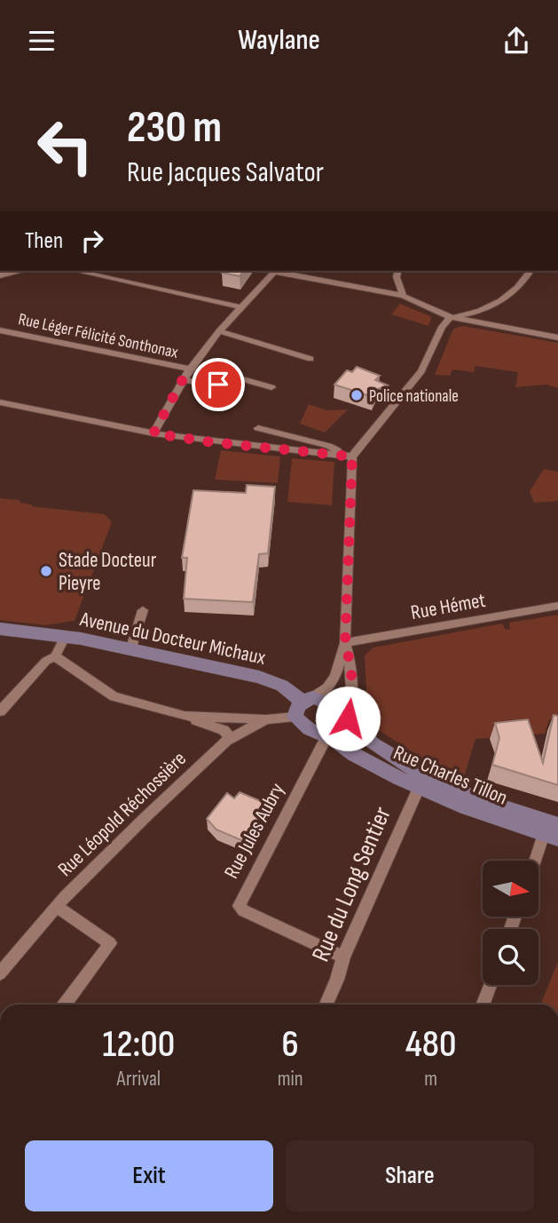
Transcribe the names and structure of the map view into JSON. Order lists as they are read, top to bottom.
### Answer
{
  "streets": {
    "street": [
      "Rue Léger Félicité Sonthonax",
      "Rue Hémet",
      "Avenue du Docteur Michaux",
      "Rue Charles Tillon",
      "Rue Léopold Réchossière",
      "Rue Jules Aubry",
      "Rue du Long Sentier"
    ]
  },
  "crossings": [
    ["Avenue du Docteur Michaux", "Rue Charles Tillon"],
    ["Rue Charles Tillon", "Rue Léopold Réchossière"],
    ["Rue Charles Tillon", "Rue Jules Aubry"],
    ["Rue Charles Tillon", "Rue du Long Sentier"],
    ["Rue Jules Aubry", "Rue du Long Sentier"]
  ],
  "places": ["Police nationale", "Stade Docteur Pieyre"],
  "north": "right",
  "page": {
    "header": "Waylane",
    "turn": ["230 m", "Rue Jacques Salvator"],
    "then": "Then",
    "eta": [
      "12:00",
      "Arrival",
      "6",
      "min",
      "480",
      "m"
    ],
    "buttons": ["Exit", "Share"]
  }
}
